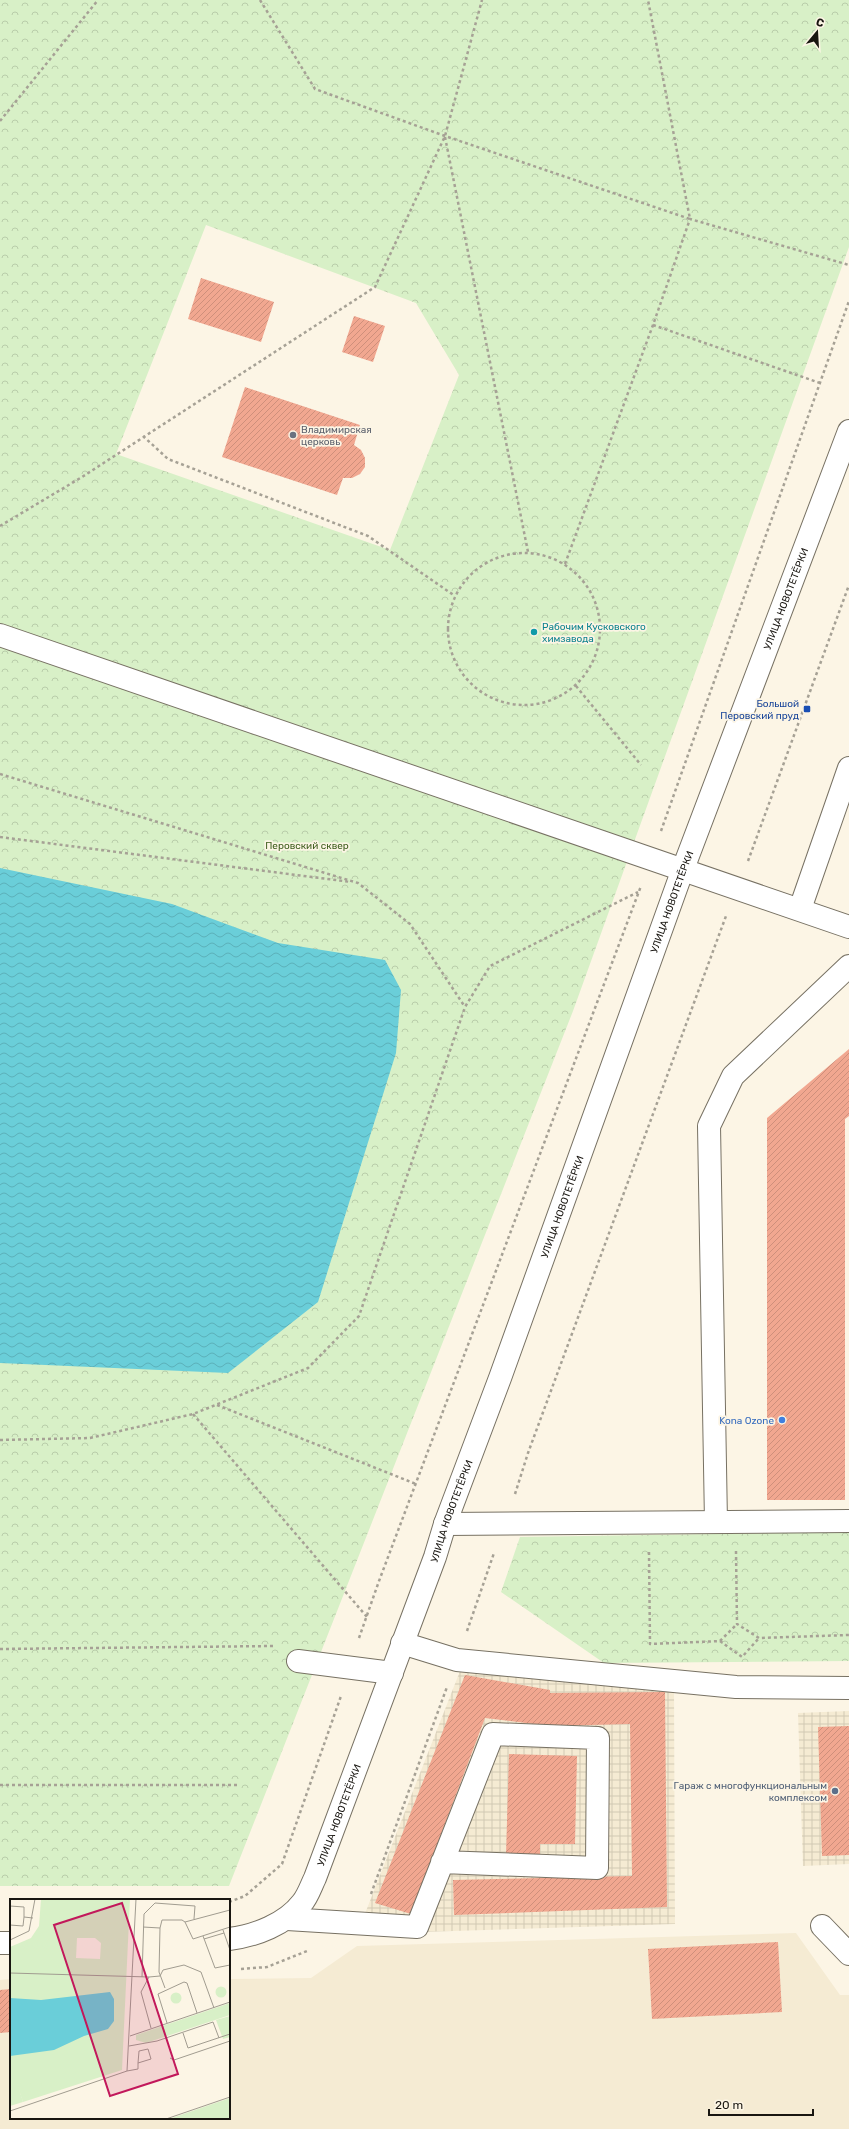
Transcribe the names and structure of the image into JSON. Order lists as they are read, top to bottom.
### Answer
{
  "streets": {
    "street": ["УЛИЦА НОВОТЕТЁРКИ"]
  },
  "parks": ["Перовский сквер"],
  "places": {
    "other": [
      "Владимирская церковь",
      "Рабочим Кусковского химзавода",
      "Kona Ozone",
      "Гараж с многофункциональным комплексом"
    ],
    "transit": ["Большой Перовский пруд"]
  },
  "scale_bar": "20 m",
  "north": "top"
}
